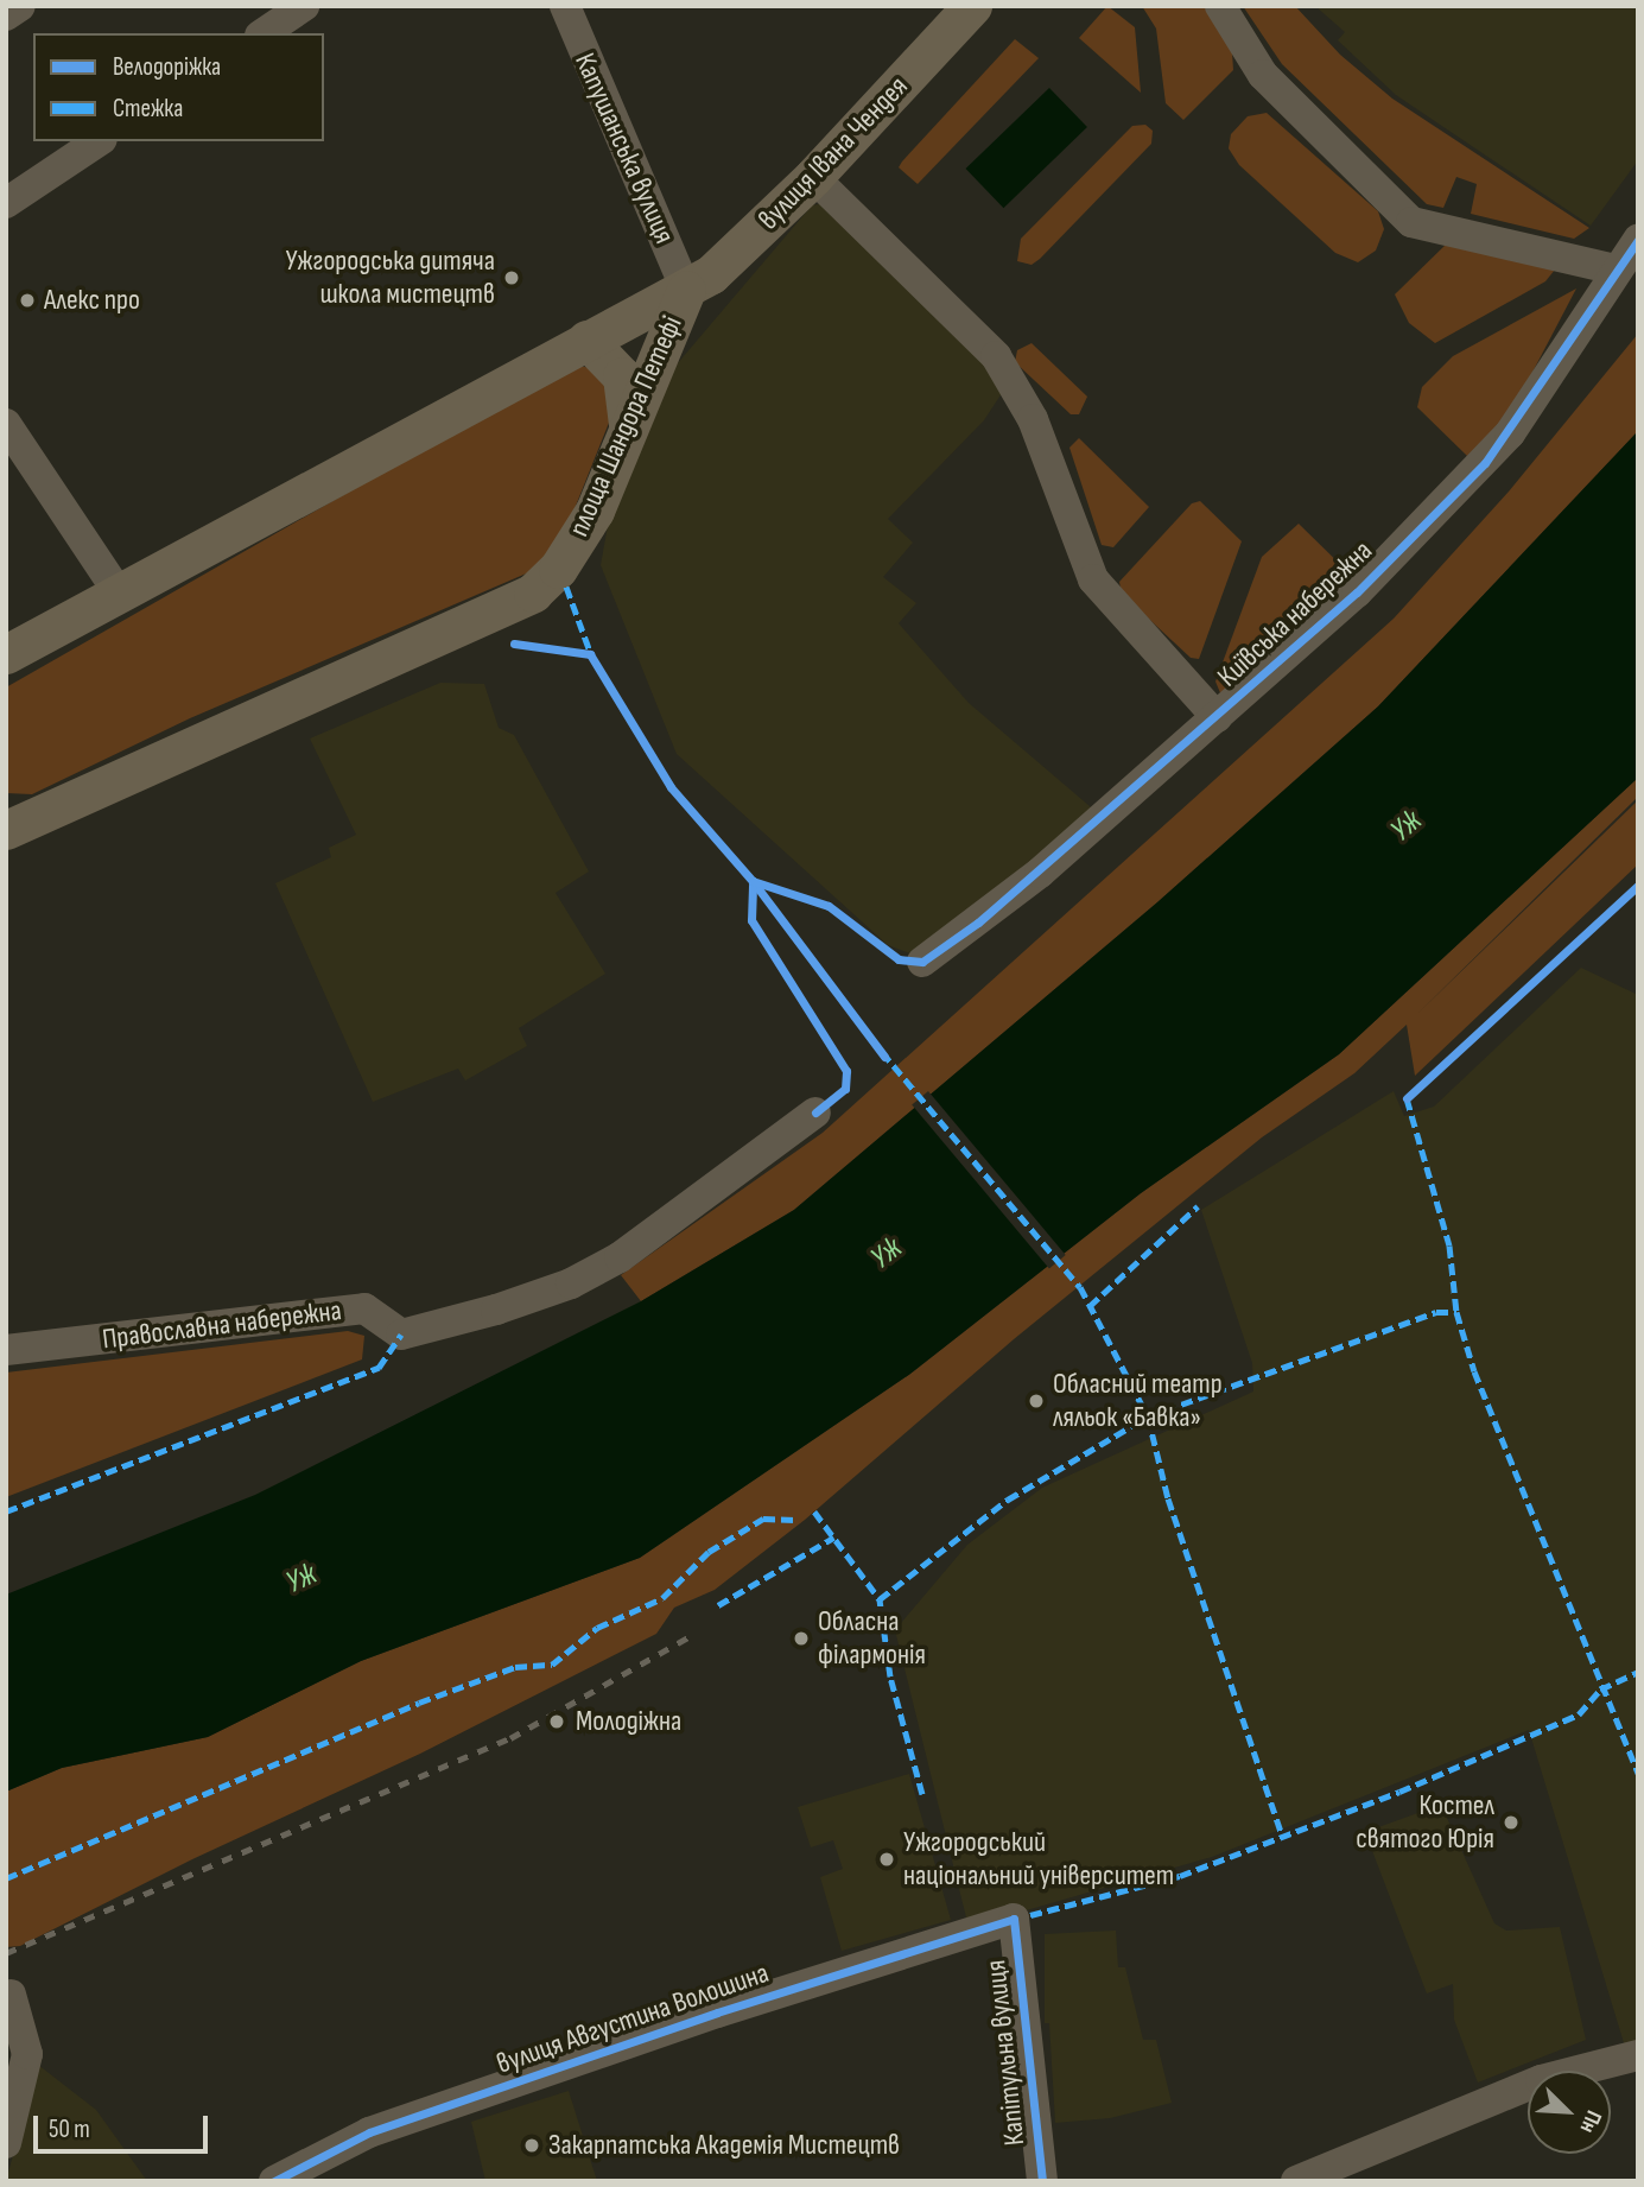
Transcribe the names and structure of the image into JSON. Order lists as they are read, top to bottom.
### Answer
{
  "streets": {
    "main road": ["вулиця Івана Чендея", "площа Шандора Петефі"],
    "street": [
      "Капушанська вулиця",
      "Київська набережна",
      "Православна набережна",
      "вулиця Августина Волошина",
      "Капітульна вулиця"
    ]
  },
  "crossings": [
    ["Капушанська вулиця", "вулиця Івана Чендея"],
    ["Капушанська вулиця", "площа Шандора Петефі"],
    ["вулиця Івана Чендея", "площа Шандора Петефі"],
    ["вулиця Августина Волошина", "Капітульна вулиця"]
  ],
  "water": ["Уж"],
  "places": [
    "Ужгородська дитяча школа мистецтв",
    "Алекс про",
    "Обласний театр ляльок «Бавка»",
    "Обласна філармонія",
    "Молодіжна",
    "Костел святого Юрія",
    "Ужгородський національний університет",
    "Закарпатська Академія Мистецтв"
  ],
  "legend": ["Велодоріжка", "Стежка"],
  "scale_bar": "50 m",
  "north": "bottom right"
}
